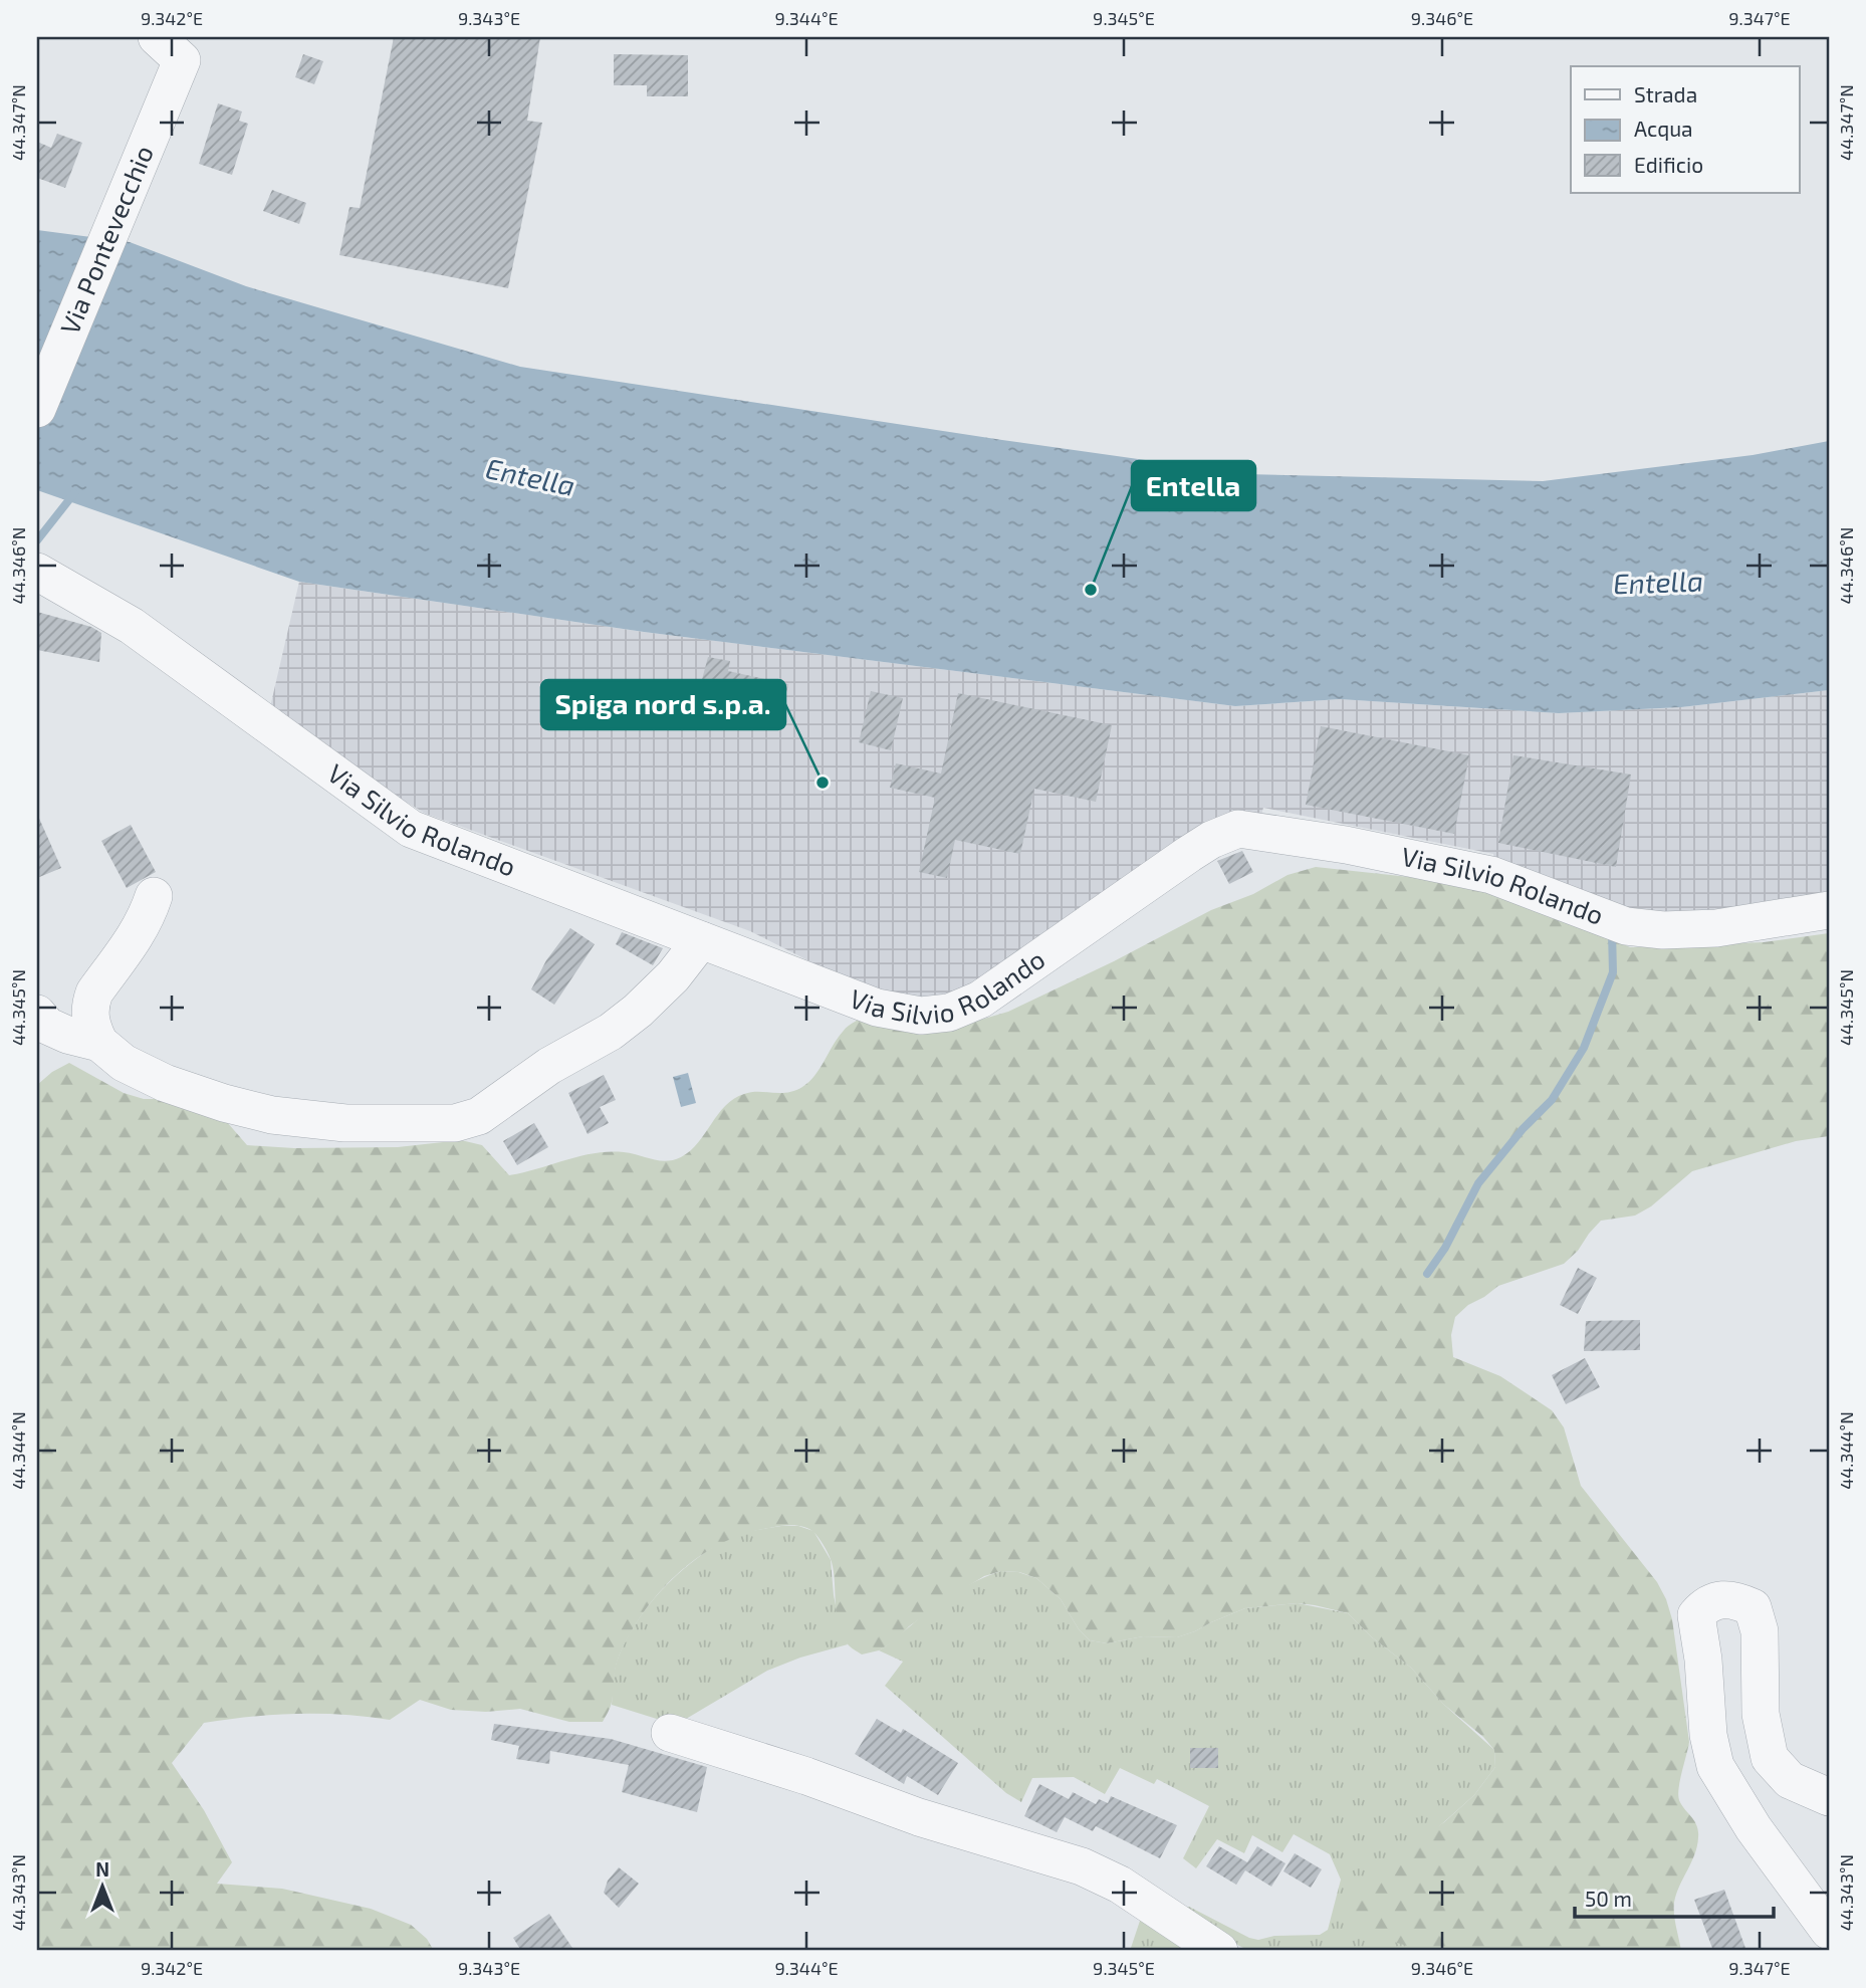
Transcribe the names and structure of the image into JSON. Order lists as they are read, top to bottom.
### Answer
{
  "streets": {
    "street": ["Via Pontevecchio", "Via Silvio Rolando"]
  },
  "water": ["Entella"],
  "places": ["Entella", "Spiga nord s.p.a."],
  "legend": ["Strada", "Acqua", "Edificio"],
  "scale_bar": "50 m",
  "north": "top",
  "coordinates": [
    "9.342°E",
    "9.343°E",
    "9.344°E",
    "9.345°E",
    "9.346°E",
    "9.347°E",
    "44.347°N",
    "44.346°N",
    "44.345°N",
    "44.344°N",
    "44.343°N"
  ]
}
